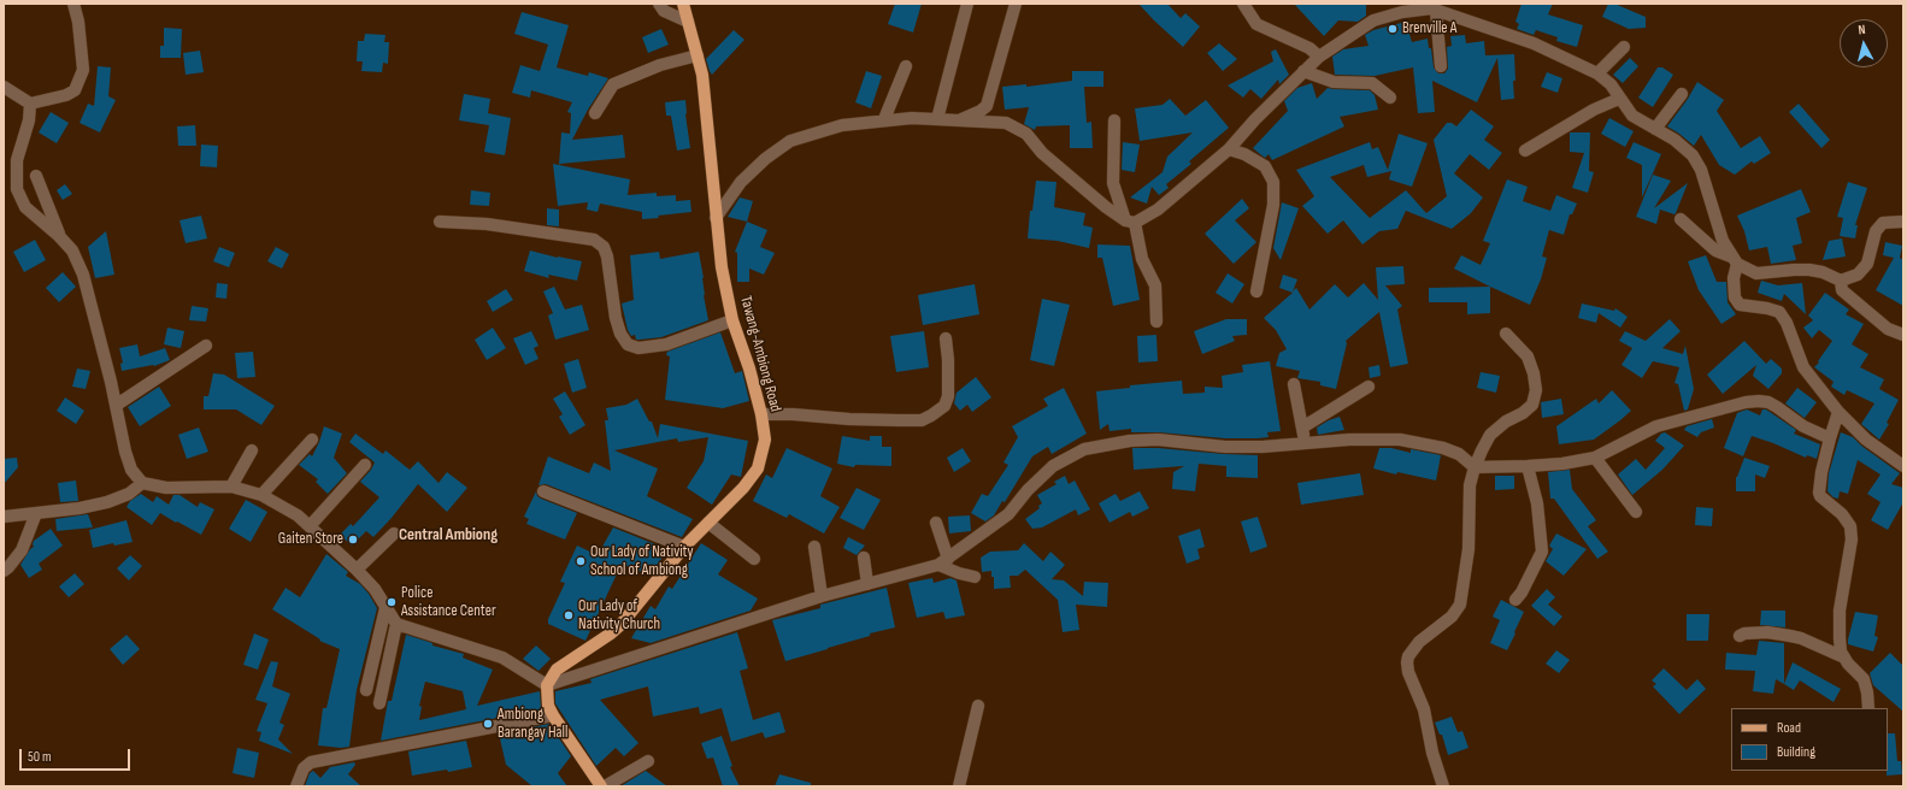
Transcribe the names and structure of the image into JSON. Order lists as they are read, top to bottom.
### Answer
{
  "streets": {
    "main road": ["Tawang-Ambiong Road"]
  },
  "districts": ["Central Ambiong"],
  "places": [
    "Brenville A",
    "Gaiten Store",
    "Our Lady of Nativity School of Ambiong",
    "Police Assistance Center",
    "Our Lady of Nativity Church",
    "Ambiong Barangay Hall"
  ],
  "legend": ["Road", "Building"],
  "scale_bar": "50 m",
  "north": "top"
}
